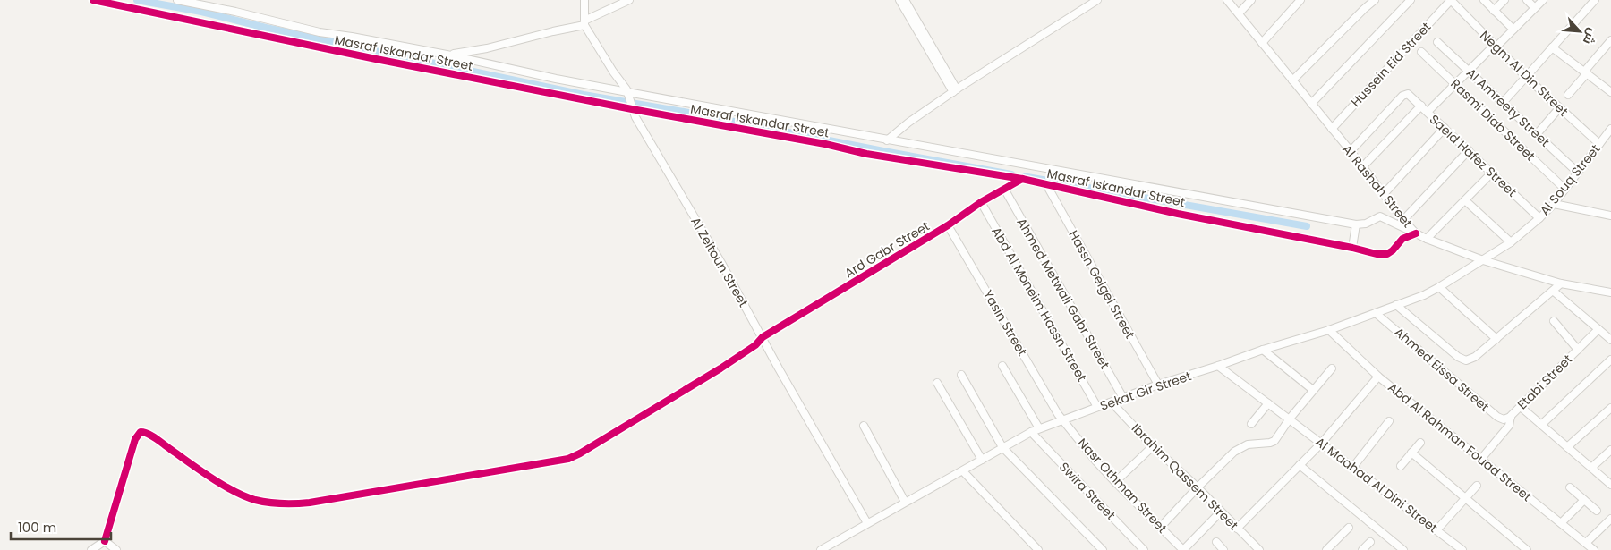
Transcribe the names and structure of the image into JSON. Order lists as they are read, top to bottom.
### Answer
{
  "streets": {
    "street": [
      "Masraf Iskandar Street",
      "Hussein Eid Street",
      "Negm Al Din Street",
      "Al Amreety Street",
      "Rasmi Diab Street",
      "Saeid Hafez Street",
      "Al Souq Street",
      "Al Rashah Street",
      "Ard Gabr Street",
      "Al Zeitoun Street",
      "Hassn Gelgel Street",
      "Ahmed Metwali Gabr Street",
      "Abd Al Moneim Hassn Street",
      "Yasin Street",
      "Ahmed Eissa Street",
      "Etabi Street",
      "Sekat Gir Street",
      "Abd Al Rahman Fouad Street",
      "Ibrahim Qassem Street",
      "Al Maahad Al Dini Street",
      "Nasr Othman Street",
      "Swira Street"
    ]
  },
  "crossings": [
    ["Masraf Iskandar Street", "Al Rashah Street"],
    ["Masraf Iskandar Street", "Ard Gabr Street"],
    ["Masraf Iskandar Street", "Al Zeitoun Street"],
    ["Masraf Iskandar Street", "Hassn Gelgel Street"],
    ["Hussein Eid Street", "Negm Al Din Street"],
    ["Hussein Eid Street", "Al Rashah Street"],
    ["Negm Al Din Street", "Al Souq Street"],
    ["Al Amreety Street", "Al Souq Street"],
    ["Rasmi Diab Street", "Al Souq Street"],
    ["Saeid Hafez Street", "Al Souq Street"],
    ["Saeid Hafez Street", "Al Rashah Street"],
    ["Al Souq Street", "Al Rashah Street"],
    ["Al Souq Street", "Sekat Gir Street"],
    ["Al Rashah Street", "Sekat Gir Street"],
    ["Ard Gabr Street", "Al Zeitoun Street"],
    ["Ard Gabr Street", "Ahmed Metwali Gabr Street"],
    ["Ard Gabr Street", "Abd Al Moneim Hassn Street"],
    ["Ard Gabr Street", "Yasin Street"],
    ["Al Zeitoun Street", "Sekat Gir Street"],
    ["Hassn Gelgel Street", "Sekat Gir Street"],
    ["Ahmed Metwali Gabr Street", "Sekat Gir Street"],
    ["Abd Al Moneim Hassn Street", "Sekat Gir Street"],
    ["Yasin Street", "Sekat Gir Street"],
    ["Yasin Street", "Nasr Othman Street"],
    ["Ahmed Eissa Street", "Etabi Street"],
    ["Ahmed Eissa Street", "Sekat Gir Street"],
    ["Etabi Street", "Abd Al Rahman Fouad Street"],
    ["Sekat Gir Street", "Abd Al Rahman Fouad Street"],
    ["Sekat Gir Street", "Ibrahim Qassem Street"],
    ["Sekat Gir Street", "Al Maahad Al Dini Street"],
    ["Sekat Gir Street", "Nasr Othman Street"],
    ["Sekat Gir Street", "Swira Street"]
  ],
  "scale_bar": "100 m",
  "north": "bottom right"
}
